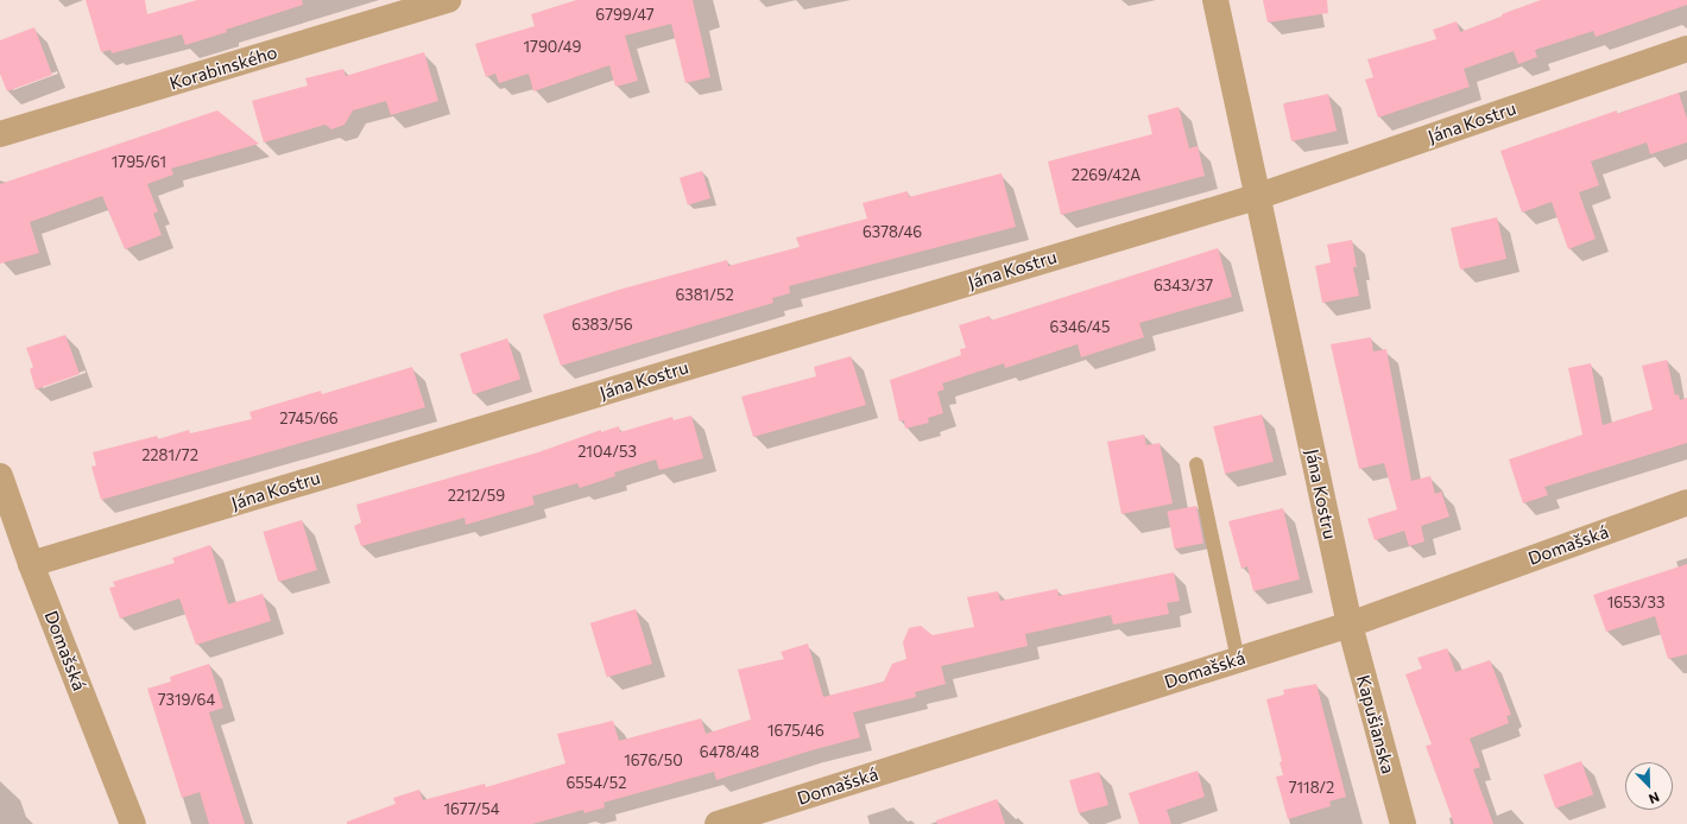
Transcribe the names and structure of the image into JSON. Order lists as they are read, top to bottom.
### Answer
{
  "streets": {
    "street": [
      "Korabinského",
      "Jána Kostru",
      "Domašská",
      "Kapušianska"
    ]
  },
  "crossings": [
    ["Jána Kostru", "Domašská"],
    ["Jána Kostru", "Kapušianska"],
    ["Domašská", "Kapušianska"]
  ],
  "house_numbers": [
    "6799/47",
    "1790/49",
    "1795/61",
    "2269/42A",
    "6378/46",
    "6343/37",
    "6381/52",
    "6383/56",
    "6346/45",
    "2745/66",
    "2104/53",
    "2281/72",
    "2212/59",
    "1653/33",
    "7319/64",
    "1675/46",
    "6478/48",
    "1676/50",
    "6554/52",
    "7118/2",
    "1677/54"
  ],
  "north": "bottom right"
}
